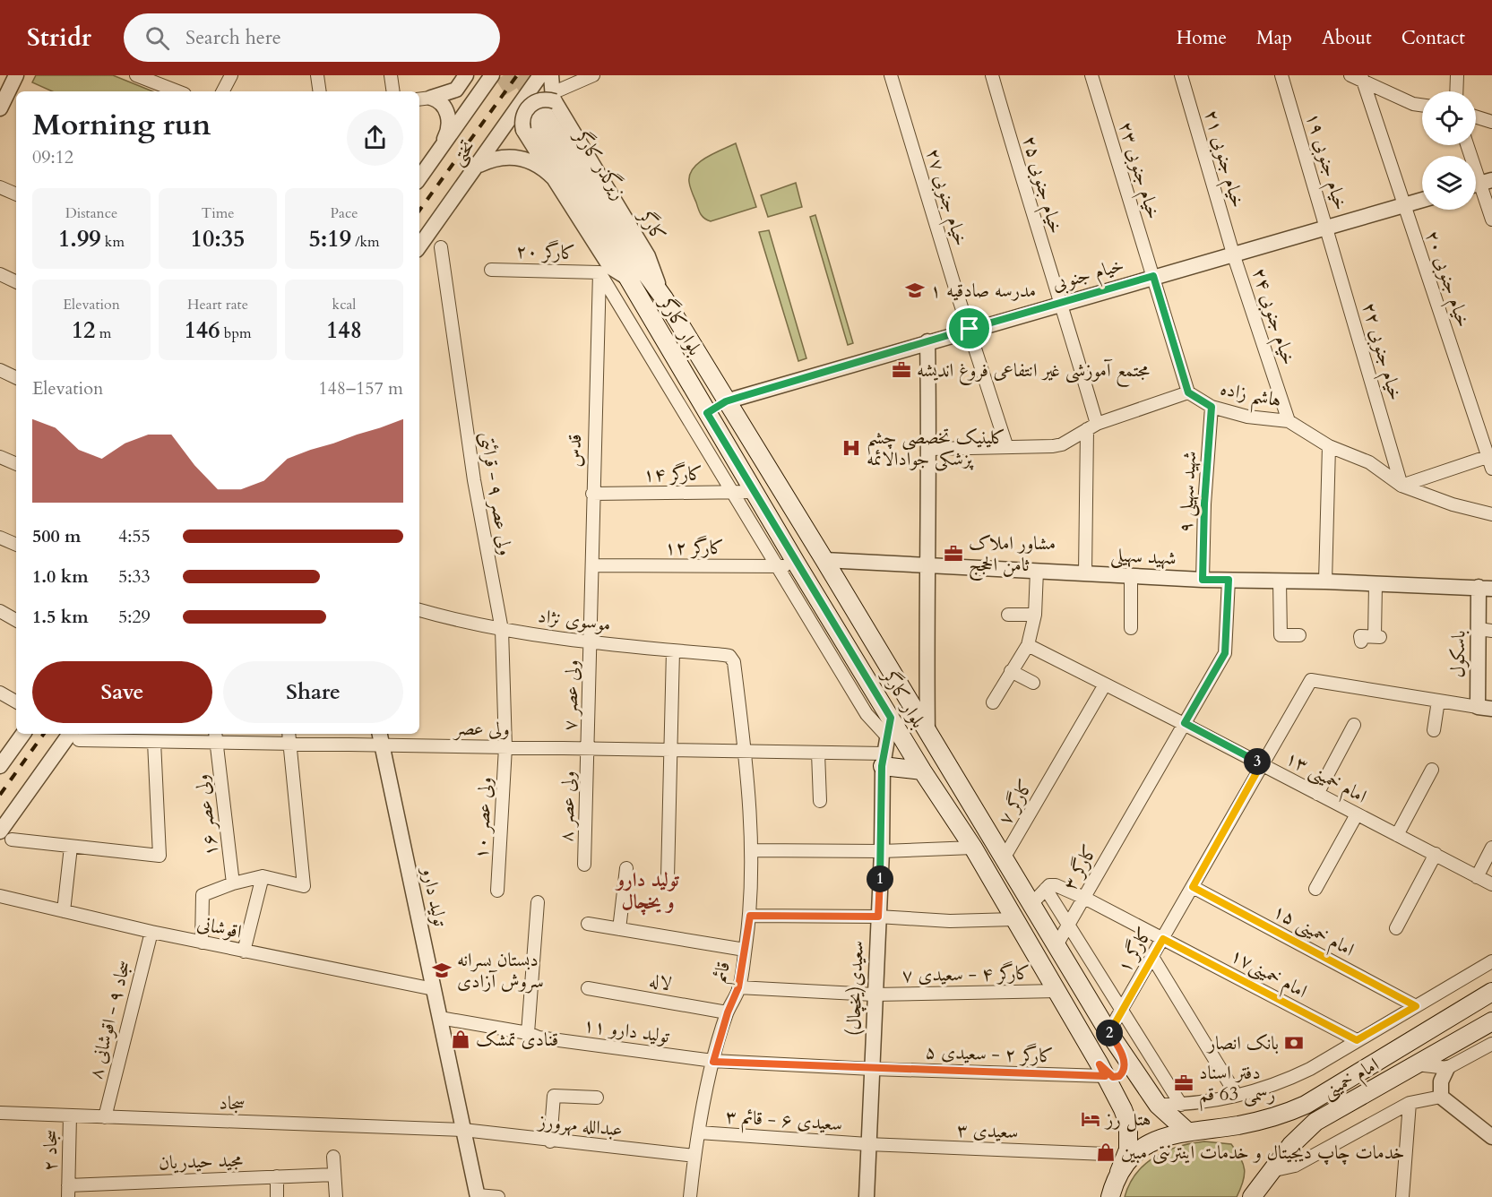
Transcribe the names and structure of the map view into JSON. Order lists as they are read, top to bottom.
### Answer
{
  "streets": {
    "main road": ["زیرگذر کارگر", "بلوار کارگر", "امام خمینی"],
    "street": [
      "تختی",
      "خیام جنوبی ۲۱",
      "خیام جنوبی ۱۹",
      "خیام جنوبی ۲۳",
      "خیام جنوبی ۲۵",
      "خیام جنوبی ۲۷",
      "کارگر",
      "کارگر ۲۰",
      "خیام جنوبی",
      "خیام جنوبی ۲۰",
      "خیام جنوبی ۲۴",
      "خیام جنوبی ۲۲",
      "هاشم زاده",
      "قدس",
      "کارگر ۱۴",
      "شهید سهیلی ۹",
      "ولی عصر ۹ - قرائتی",
      "کارگر ۱۲",
      "شهید سهیلی",
      "موسوی نژاد",
      "باسکول",
      "ولی عصر ۷",
      "ولی عصر",
      "امام خمینی ۱۳",
      "کارگر ۷",
      "ولی عصر ۸",
      "ولی عصر ۱۶",
      "ولی عصر ۱۰",
      "کارگر ۳",
      "تولید دارو",
      "اقوشانی",
      "امام خمینی ۱۵",
      "کارگر ۱",
      "قائم",
      "امام خمینی۱۷",
      "کارگر ۴ - سعیدی ۷",
      "لاله",
      "سعیدی(یخچال)",
      "سجاد ۹ - اقوشانی ۸",
      "تولید دارو ۱۱",
      "کارگر ۲ - سعیدی ۵",
      "سجاد",
      "سعیدی ۶ - قائم ۳",
      "عبدالله مهرورز",
      "سعیدی ۳",
      "سجاد ۲",
      "مجید حیدریان"
    ]
  },
  "crossings": [
    ["خیام جنوبی ۲۱", "خیام جنوبی"],
    ["خیام جنوبی ۲۱", "خیام جنوبی ۲۴"],
    ["خیام جنوبی ۱۹", "خیام جنوبی"],
    ["خیام جنوبی ۱۹", "خیام جنوبی ۲۲"],
    ["زیرگذر کارگر", "کارگر"],
    ["زیرگذر کارگر", "کارگر ۲۰"],
    ["زیرگذر کارگر", "بلوار کارگر"],
    ["زیرگذر کارگر", "قدس"],
    ["خیام جنوبی ۲۳", "خیام جنوبی"],
    ["خیام جنوبی ۲۳", "هاشم زاده"],
    ["خیام جنوبی ۲۵", "خیام جنوبی"],
    ["خیام جنوبی ۲۵", "شهید سهیلی"],
    ["خیام جنوبی ۲۷", "خیام جنوبی"],
    ["کارگر", "بلوار کارگر"],
    ["کارگر ۲۰", "بلوار کارگر"],
    ["کارگر ۲۰", "قدس"],
    ["خیام جنوبی", "خیام جنوبی ۲۰"],
    ["خیام جنوبی", "خیام جنوبی ۲۴"],
    ["خیام جنوبی", "بلوار کارگر"],
    ["خیام جنوبی", "خیام جنوبی ۲۲"],
    ["خیام جنوبی ۲۴", "هاشم زاده"],
    ["بلوار کارگر", "قدس"],
    ["بلوار کارگر", "کارگر ۱۴"],
    ["بلوار کارگر", "کارگر ۱۲"],
    ["بلوار کارگر", "شهید سهیلی"],
    ["بلوار کارگر", "کارگر ۷"],
    ["بلوار کارگر", "کارگر ۳"],
    ["بلوار کارگر", "کارگر ۱"],
    ["بلوار کارگر", "کارگر ۴ - سعیدی ۷"],
    ["بلوار کارگر", "سعیدی(یخچال)"],
    ["بلوار کارگر", "کارگر ۲ - سعیدی ۵"],
    ["بلوار کارگر", "امام خمینی"],
    ["خیام جنوبی ۲۲", "هاشم زاده"],
    ["هاشم زاده", "شهید سهیلی ۹"],
    ["قدس", "کارگر ۱۴"],
    ["قدس", "کارگر ۱۲"],
    ["قدس", "موسوی نژاد"],
    ["قدس", "ولی عصر ۷"],
    ["شهید سهیلی ۹", "شهید سهیلی"],
    ["ولی عصر ۹ - قرائتی", "موسوی نژاد"],
    ["ولی عصر ۹ - قرائتی", "ولی عصر"],
    ["ولی عصر ۹ - قرائتی", "ولی عصر ۱۰"],
    ["شهید سهیلی", "باسکول"],
    ["شهید سهیلی", "کارگر ۳"],
    ["موسوی نژاد", "ولی عصر ۷"],
    ["موسوی نژاد", "قائم"],
    ["ولی عصر ۷", "ولی عصر"],
    ["ولی عصر ۷", "ولی عصر ۸"],
    ["ولی عصر", "ولی عصر ۸"],
    ["ولی عصر", "ولی عصر ۱۶"],
    ["ولی عصر", "ولی عصر ۱۰"],
    ["ولی عصر", "تولید دارو"],
    ["ولی عصر", "قائم"],
    ["ولی عصر", "سعیدی(یخچال)"],
    ["امام خمینی ۱۳", "کارگر ۷"],
    ["امام خمینی ۱۳", "کارگر ۳"],
    ["امام خمینی ۱۳", "کارگر ۱"],
    ["کارگر ۳", "امام خمینی۱۷"],
    ["تولید دارو", "اقوشانی"],
    ["تولید دارو", "تولید دارو ۱۱"],
    ["تولید دارو", "سجاد"],
    ["تولید دارو", "عبدالله مهرورز"],
    ["اقوشانی", "سجاد ۹ - اقوشانی ۸"],
    ["امام خمینی ۱۵", "کارگر ۱"],
    ["کارگر ۱", "امام خمینی۱۷"],
    ["قائم", "کارگر ۴ - سعیدی ۷"],
    ["قائم", "لاله"],
    ["قائم", "تولید دارو ۱۱"],
    ["قائم", "سعیدی ۶ - قائم ۳"],
    ["قائم", "عبدالله مهرورز"],
    ["کارگر ۴ - سعیدی ۷", "سعیدی(یخچال)"],
    ["سعیدی(یخچال)", "تولید دارو ۱۱"],
    ["سعیدی(یخچال)", "کارگر ۲ - سعیدی ۵"],
    ["سعیدی(یخچال)", "سعیدی ۶ - قائم ۳"],
    ["سعیدی(یخچال)", "سعیدی ۳"],
    ["سجاد ۹ - اقوشانی ۸", "سجاد"],
    ["تولید دارو ۱۱", "کارگر ۲ - سعیدی ۵"],
    ["سجاد", "عبدالله مهرورز"],
    ["سجاد", "سجاد ۲"],
    ["سعیدی ۶ - قائم ۳", "سعیدی ۳"],
    ["سجاد ۲", "مجید حیدریان"]
  ],
  "districts": ["تولید دارو و یخچال"],
  "places": {
    "school or university": ["مدرسه صادقیه ۱", "دبستان پسرانه سروش آزادی"],
    "office": ["مجتمع آموزشی غیر انتفاعی فروغ اندیشه", "مشاور املاک ثامن الحجج", "دفتر اسناد رسمی 63 قم"],
    "hospital": ["کلینیک تخصصی چشم پزشکی جوادالائمه"],
    "shop": ["قنادی تمشک", "خدمات چاپ دیجیتال و خدمات اینترنتی مبین"],
    "bank": ["بانک انصار"],
    "hotel": ["هتل رز"]
  },
  "page": {
    "header": "Stridr",
    "search": "Search here",
    "nav": [
      "Home",
      "Map",
      "About",
      "Contact"
    ],
    "heading": ["Morning run", "09:12"],
    "stats": [
      ["Distance", "1.99 km"],
      ["Time", "10:35"],
      ["Pace", "5:19 /km"],
      ["Elevation", "12 m"],
      ["Heart rate", "146 bpm"],
      ["kcal", "148"]
    ],
    "chart": ["Elevation", "148–157 m"],
    "list": [
      {
        "name": "500 m",
        "note": "4:55"
      },
      {
        "name": "1.0 km",
        "note": "5:33"
      },
      {
        "name": "1.5 km",
        "note": "5:29"
      }
    ],
    "buttons": ["Save", "Share"],
    "pins": ["3", "1", "2"]
  }
}
